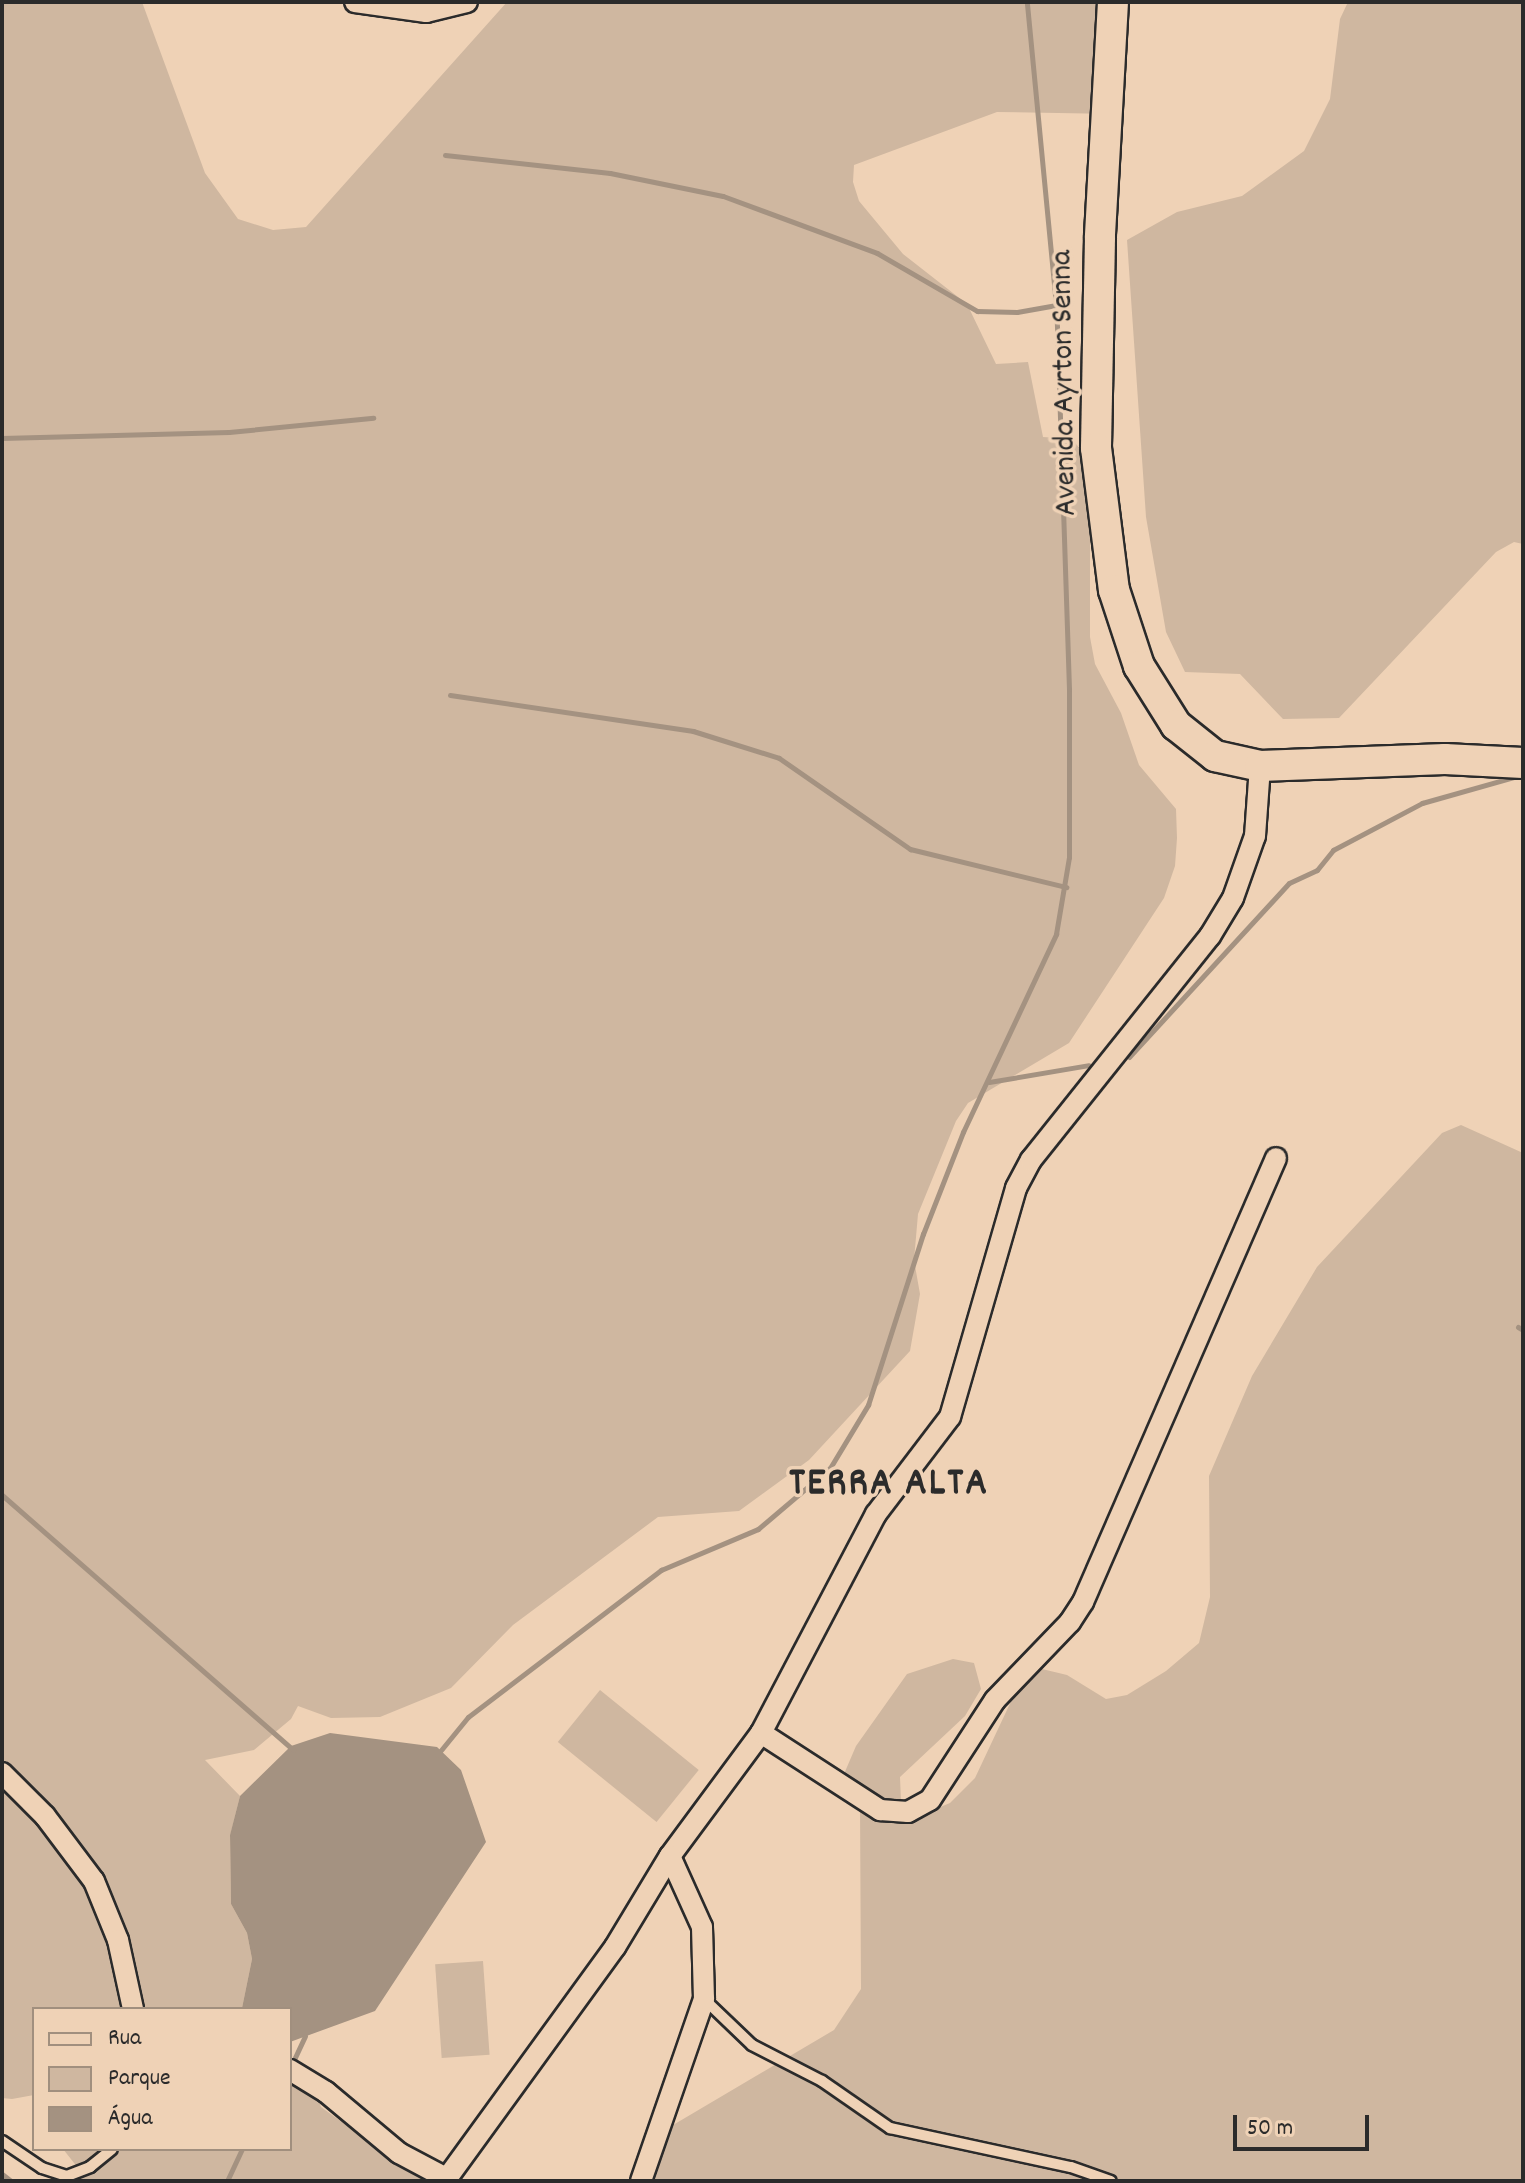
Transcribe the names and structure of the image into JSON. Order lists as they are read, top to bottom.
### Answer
{
  "streets": {
    "street": ["Avenida Ayrton Senna"]
  },
  "districts": ["TERRA ALTA"],
  "legend": ["Rua", "Parque", "Água"],
  "scale_bar": "50 m"
}
